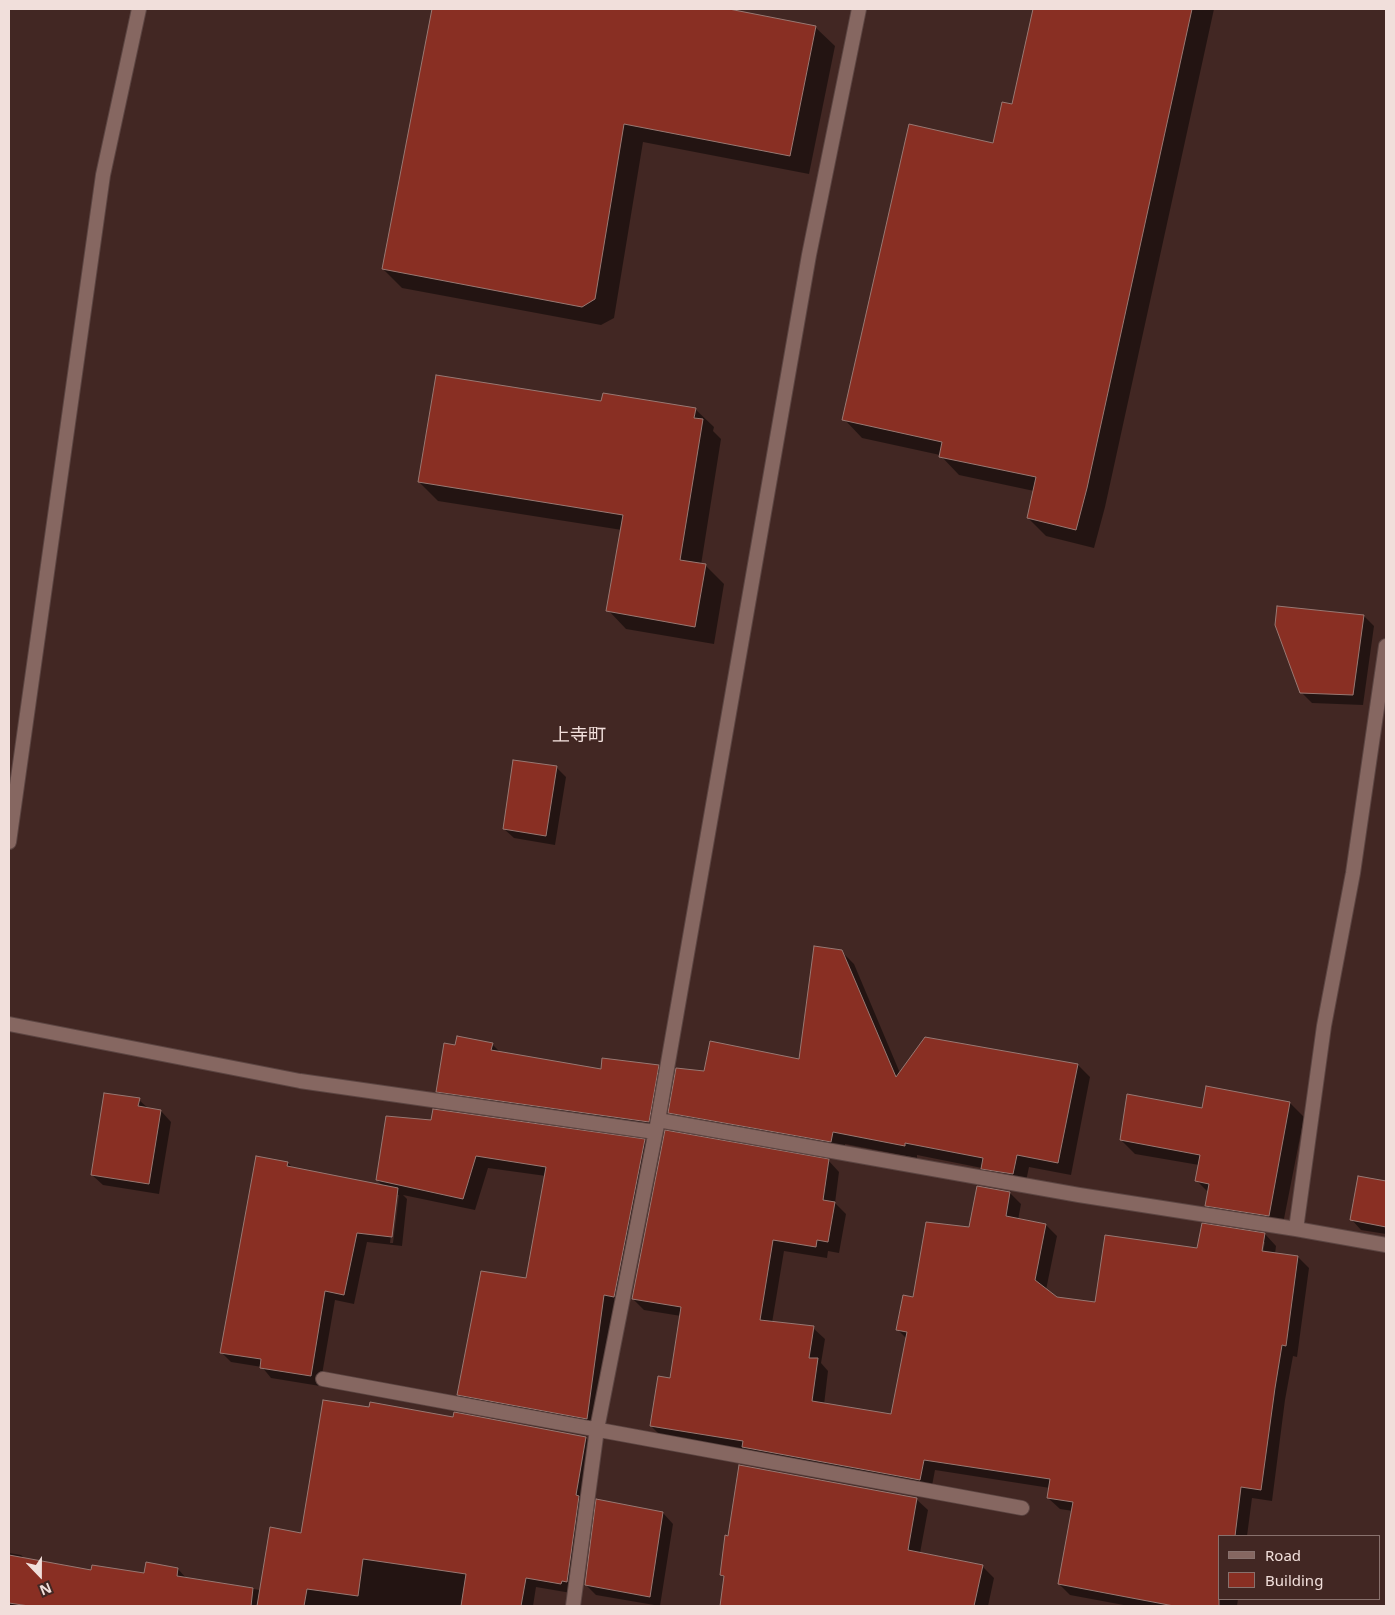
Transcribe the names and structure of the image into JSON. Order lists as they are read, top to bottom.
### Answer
{
  "districts": ["上寺町"],
  "legend": ["Road", "Building"],
  "north": "bottom"
}
